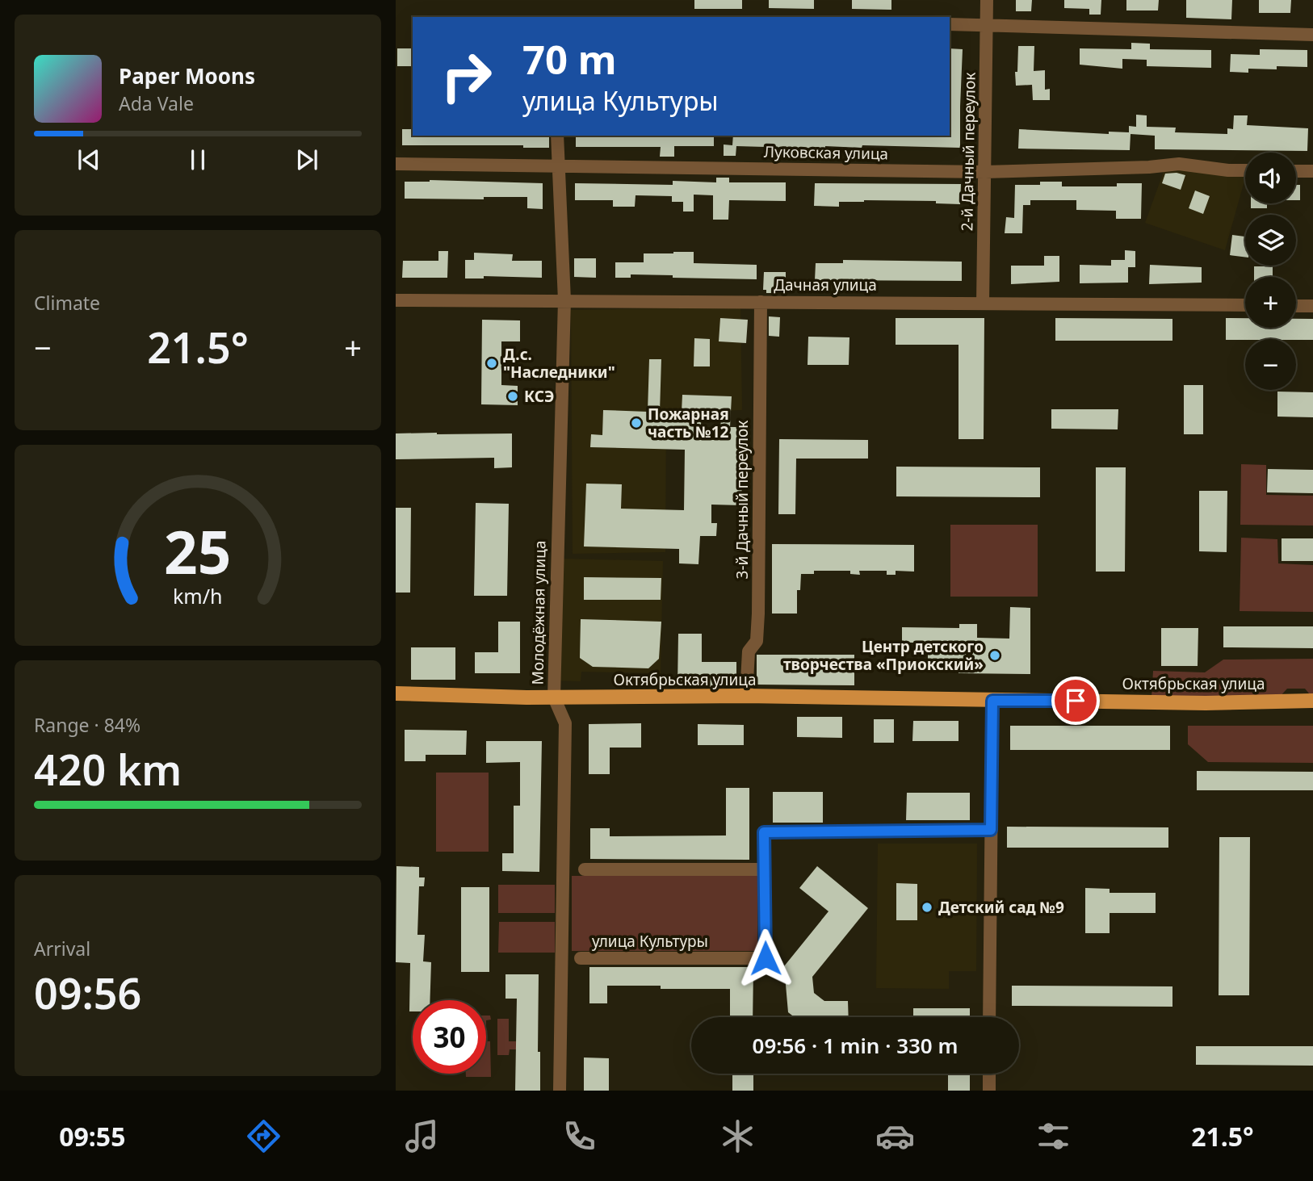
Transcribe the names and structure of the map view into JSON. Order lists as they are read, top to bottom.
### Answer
{
  "streets": {
    "main road": ["Октябрьская улица"],
    "street": [
      "2-й Дачный переулок",
      "Луковская улица",
      "Дачная улица",
      "3-й Дачный переулок",
      "Молодёжная улица",
      "улица Культуры"
    ]
  },
  "crossings": [
    ["2-й Дачный переулок", "Луковская улица"],
    ["2-й Дачный переулок", "Дачная улица"],
    ["Луковская улица", "Молодёжная улица"],
    ["Дачная улица", "3-й Дачный переулок"],
    ["Дачная улица", "Молодёжная улица"],
    ["3-й Дачный переулок", "Октябрьская улица"],
    ["Молодёжная улица", "Октябрьская улица"]
  ],
  "places": [
    "Д.с. \"Наследники\"",
    "КСЭ",
    "Пожарная часть №12",
    "Центр детского творчества «Приокский»",
    "Детский сад №9"
  ],
  "page": {
    "turn": ["70 m", "улица Культуры"],
    "song": ["Paper Moons", "Ada Vale"],
    "map_buttons": ["+", "−"],
    "tile": [
      "Climate",
      ["Range · 84%", "420 km"],
      ["Arrival", "09:56"]
    ],
    "heat": ["−", "21.5°", "+"],
    "limit": "30",
    "trip": "09:56 · 1 min · 330 m",
    "tabs": ["09:55", "21.5°"],
    "gauge": ["25", "km/h"]
  }
}
